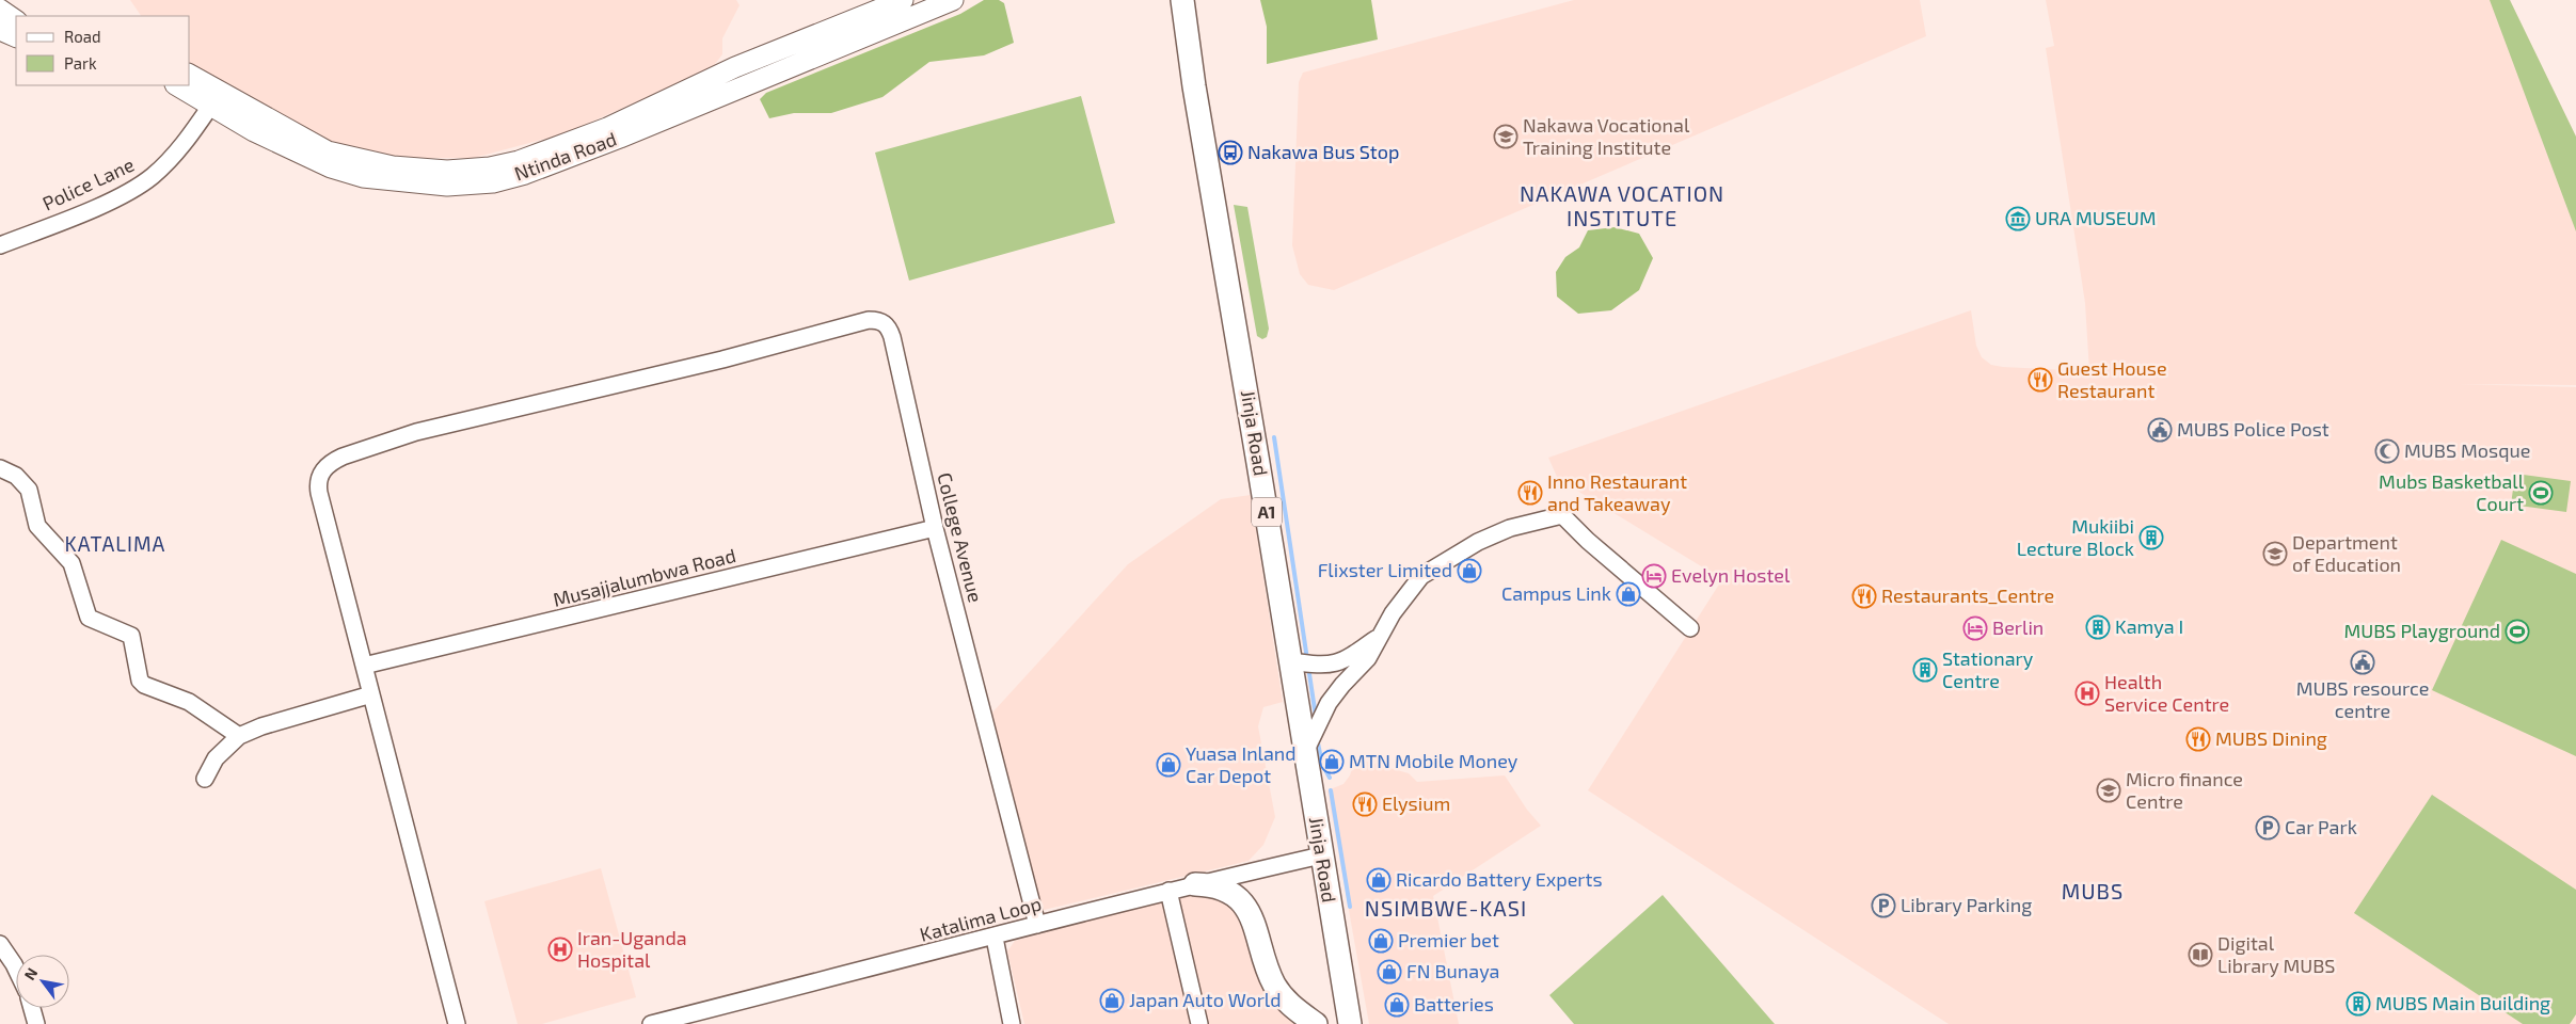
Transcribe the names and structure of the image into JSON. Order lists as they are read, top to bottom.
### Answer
{
  "streets": {
    "highway": ["Jinja Road", "A1"],
    "main road": ["Ntinda Road"],
    "street": [
      "Police Lane",
      "College Avenue",
      "Musajjalumbwa Road",
      "Katalima Loop"
    ]
  },
  "crossings": [
    ["Ntinda Road", "Police Lane"],
    ["Jinja Road", "Katalima Loop"],
    ["College Avenue", "Musajjalumbwa Road"],
    ["College Avenue", "Katalima Loop"]
  ],
  "districts": [
    "NAKAWA VOCATION INSTITUTE",
    "KATALIMA",
    "MUBS",
    "NSIMBWE-KASI"
  ],
  "places": {
    "school or university": ["Nakawa Vocational Training Institute", "Department of Education", "Micro finance Centre"],
    "bus stop": ["Nakawa Bus Stop"],
    "museum": ["URA MUSEUM"],
    "restaurant": [
      "Guest House Restaurant",
      "Inno Restaurant and Takeaway",
      "Restaurants_Centre",
      "MUBS Dining",
      "Elysium"
    ],
    "public building": ["MUBS Police Post", "MUBS resource centre"],
    "mosque": ["MUBS Mosque"],
    "sports": ["Mubs Basketball Court", "MUBS Playground"],
    "building": [
      "Mukiibi Lecture Block",
      "Kamya I",
      "Stationary Centre",
      "MUBS Main Building"
    ],
    "shop": [
      "Flixster Limited",
      "Campus Link",
      "MTN Mobile Money",
      "Yuasa Inland Car Depot",
      "Ricardo Battery Experts",
      "Premier bet",
      "FN Bunaya",
      "Japan Auto World",
      "Batteries"
    ],
    "hotel": ["Evelyn Hostel", "Berlin"],
    "hospital": ["Health Service Centre", "Iran-Uganda Hospital"],
    "parking": ["Car Park", "Library Parking"],
    "library": ["Digital Library MUBS"]
  },
  "legend": ["Road", "Park"],
  "north": "top left"
}
